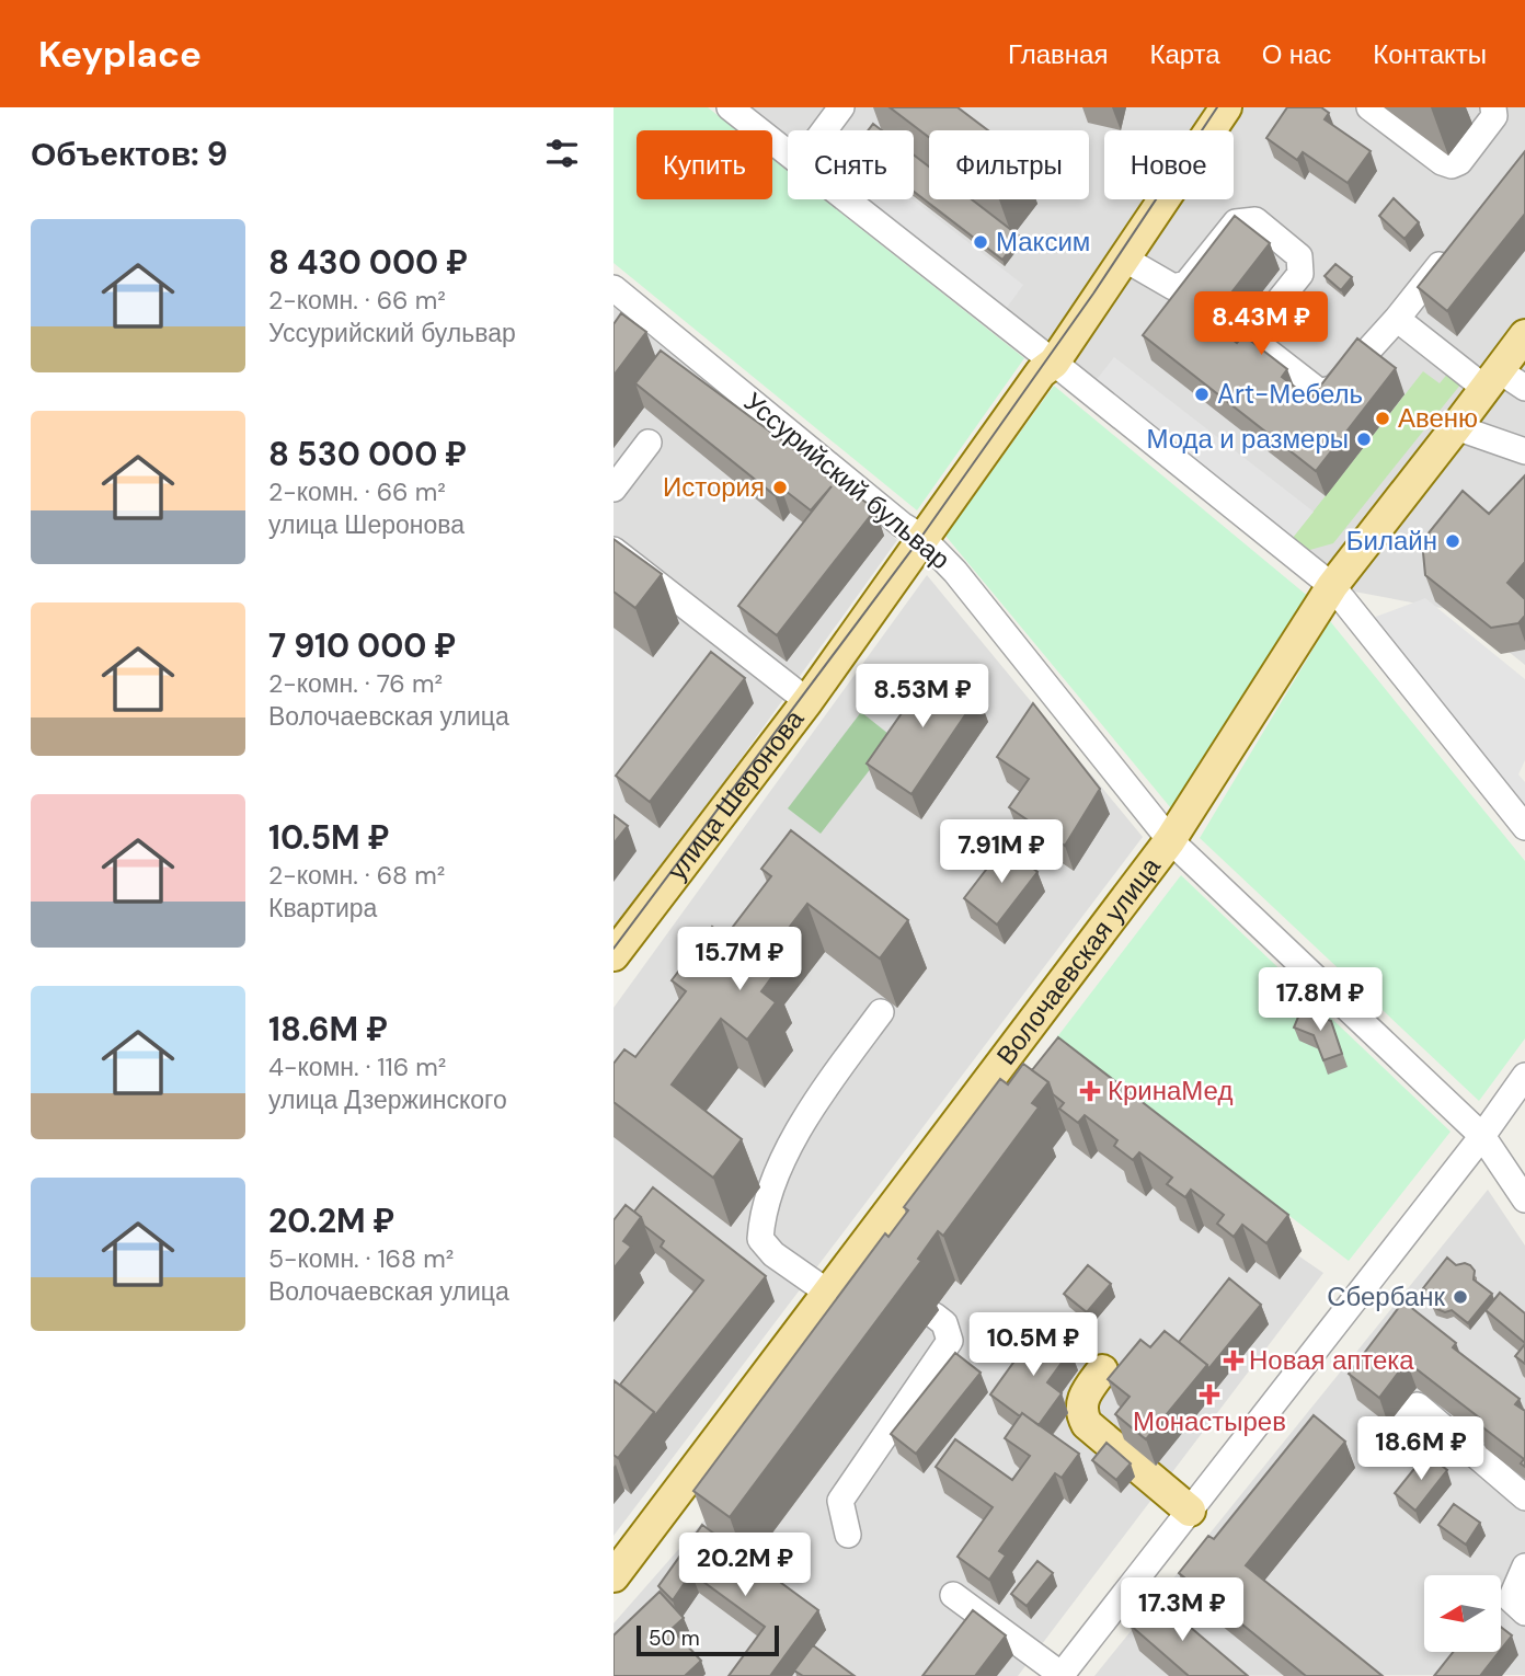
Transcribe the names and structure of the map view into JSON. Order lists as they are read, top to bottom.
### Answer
{
  "streets": {
    "main road": ["улица Шеронова", "Волочаевская улица"],
    "street": ["Уссурийский бульвар"]
  },
  "crossings": [
    ["Уссурийский бульвар", "улица Шеронова"],
    ["Уссурийский бульвар", "Волочаевская улица"]
  ],
  "places": {
    "other": [
      "Максим",
      "Art-Мебель",
      "Авеню",
      "Мода и размеры",
      "История",
      "Билайн",
      "Сбербанк"
    ],
    "health": ["КринаМед", "Новая аптека", "Монастырев"]
  },
  "scale_bar": "50 m",
  "north": "left",
  "page": {
    "header": "Keyplace",
    "nav": [
      "Главная",
      "Карта",
      "О нас",
      "Контакты"
    ],
    "heading": "Объектов: 9",
    "chip": [
      "Купить",
      "Снять",
      "Фильтры",
      "Новое"
    ],
    "list": [
      {
        "name": "8 430 000 ₽",
        "note": "2-комн. · 66 m² · Уссурийский бульвар"
      },
      {
        "name": "8 530 000 ₽",
        "note": "2-комн. · 66 m² · улица Шеронова"
      },
      {
        "name": "7 910 000 ₽",
        "note": "2-комн. · 76 m² · Волочаевская улица"
      },
      {
        "name": "10.5M ₽",
        "note": "2-комн. · 68 m² · Квартира"
      },
      {
        "name": "18.6M ₽",
        "note": "4-комн. · 116 m² · улица Дзержинского"
      },
      {
        "name": "20.2M ₽",
        "note": "5-комн. · 168 m² · Волочаевская улица"
      }
    ],
    "price": [
      "8.43M ₽",
      "8.53M ₽",
      "7.91M ₽",
      "15.7M ₽",
      "17.8M ₽",
      "10.5M ₽",
      "18.6M ₽",
      "20.2M ₽",
      "17.3M ₽"
    ],
    "scale": "50 m"
  }
}
